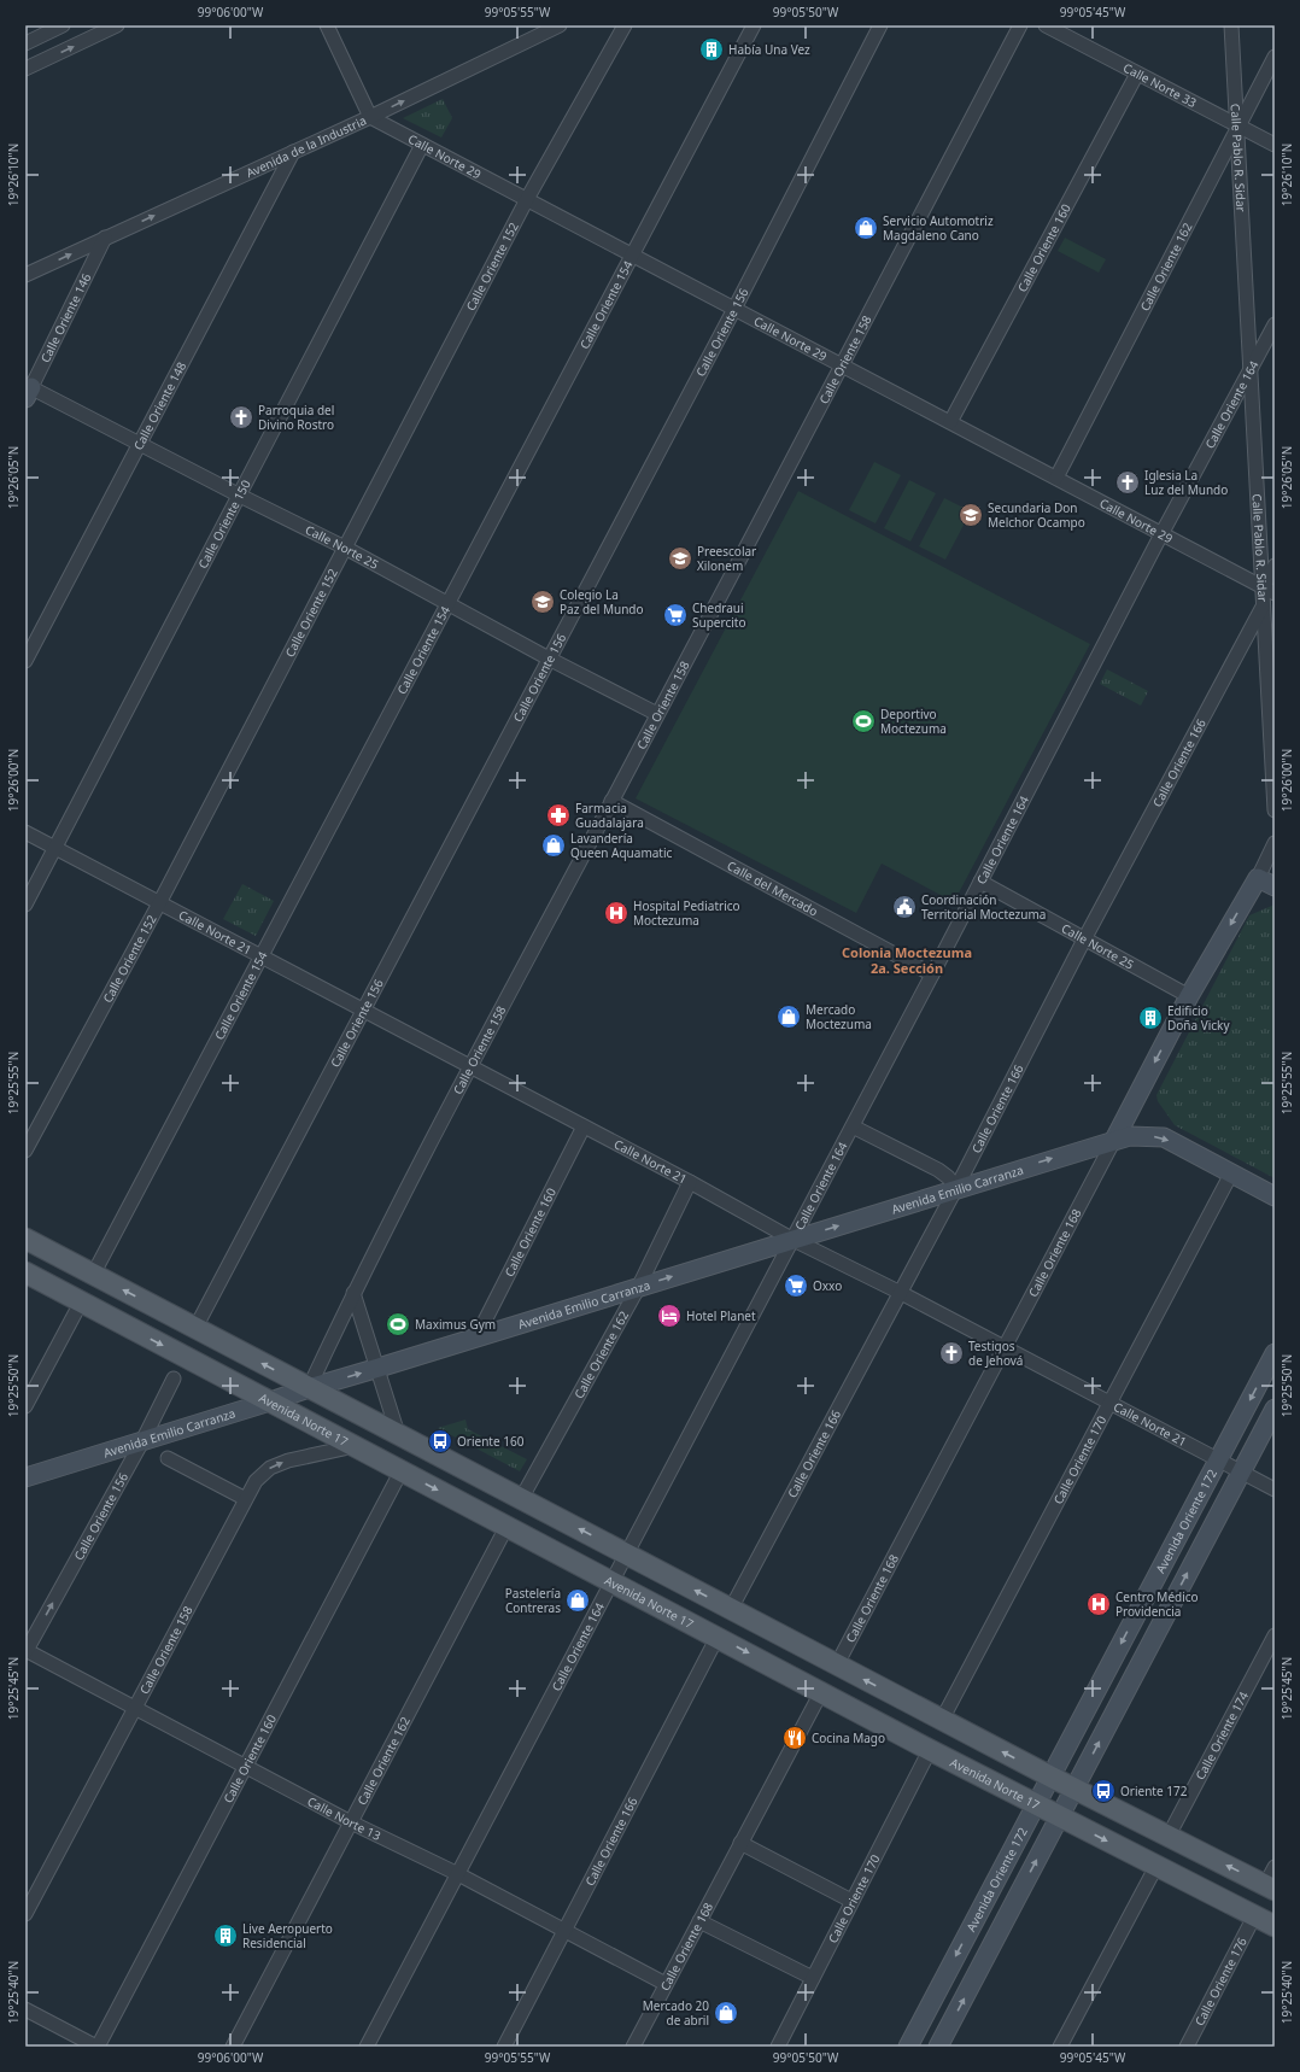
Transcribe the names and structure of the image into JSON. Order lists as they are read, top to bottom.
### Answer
{
  "streets": {
    "main road": ["Avenida Norte 17"],
    "street": [
      "Calle Norte 33",
      "Avenida de la Industria",
      "Calle Norte 29",
      "Calle Pablo R. Sidar",
      "Calle Oriente 160",
      "Calle Oriente 152",
      "Calle Oriente 162",
      "Calle Oriente 154",
      "Calle Oriente 146",
      "Calle Oriente 156",
      "Calle Oriente 158",
      "Calle Oriente 164",
      "Calle Oriente 148",
      "Calle Oriente 150",
      "Calle Norte 25",
      "Calle Oriente 166",
      "Calle del Mercado",
      "Calle Norte 21",
      "Avenida Emilio Carranza",
      "Calle Oriente 168",
      "Calle Oriente 170",
      "Avenida Oriente 172",
      "Calle Oriente 174",
      "Calle Norte 13",
      "Calle Oriente 176"
    ]
  },
  "crossings": [
    ["Calle Norte 33", "Calle Pablo R. Sidar"],
    ["Calle Norte 33", "Calle Oriente 160"],
    ["Calle Norte 33", "Calle Oriente 162"],
    ["Avenida de la Industria", "Calle Norte 29"],
    ["Avenida de la Industria", "Calle Oriente 146"],
    ["Avenida de la Industria", "Calle Oriente 148"],
    ["Calle Norte 29", "Calle Pablo R. Sidar"],
    ["Calle Norte 29", "Calle Oriente 160"],
    ["Calle Norte 29", "Calle Oriente 152"],
    ["Calle Norte 29", "Calle Oriente 162"],
    ["Calle Norte 29", "Calle Oriente 154"],
    ["Calle Norte 29", "Calle Oriente 156"],
    ["Calle Norte 29", "Calle Oriente 158"],
    ["Calle Norte 29", "Calle Oriente 164"],
    ["Calle Norte 29", "Calle Oriente 150"],
    ["Calle Pablo R. Sidar", "Calle Oriente 162"],
    ["Calle Pablo R. Sidar", "Calle Oriente 164"],
    ["Calle Pablo R. Sidar", "Calle Oriente 166"],
    ["Calle Oriente 160", "Calle Norte 21"],
    ["Calle Oriente 160", "Avenida Emilio Carranza"],
    ["Calle Oriente 160", "Avenida Norte 17"],
    ["Calle Oriente 160", "Calle Norte 13"],
    ["Calle Oriente 152", "Calle Norte 25"],
    ["Calle Oriente 152", "Calle Norte 21"],
    ["Calle Oriente 162", "Calle Norte 21"],
    ["Calle Oriente 162", "Avenida Emilio Carranza"],
    ["Calle Oriente 162", "Avenida Norte 17"],
    ["Calle Oriente 162", "Calle Norte 13"],
    ["Calle Oriente 154", "Calle Norte 25"],
    ["Calle Oriente 154", "Calle Norte 21"],
    ["Calle Oriente 146", "Calle Norte 25"],
    ["Calle Oriente 156", "Calle Norte 25"],
    ["Calle Oriente 156", "Calle Norte 21"],
    ["Calle Oriente 156", "Avenida Emilio Carranza"],
    ["Calle Oriente 156", "Calle Norte 13"],
    ["Calle Oriente 158", "Calle Norte 25"],
    ["Calle Oriente 158", "Calle del Mercado"],
    ["Calle Oriente 158", "Calle Norte 21"],
    ["Calle Oriente 158", "Avenida Emilio Carranza"],
    ["Calle Oriente 158", "Avenida Norte 17"],
    ["Calle Oriente 158", "Calle Norte 13"],
    ["Calle Oriente 164", "Calle Norte 25"],
    ["Calle Oriente 164", "Calle del Mercado"],
    ["Calle Oriente 164", "Calle Norte 21"],
    ["Calle Oriente 164", "Avenida Emilio Carranza"],
    ["Calle Oriente 164", "Avenida Norte 17"],
    ["Calle Oriente 164", "Calle Norte 13"],
    ["Calle Oriente 148", "Calle Norte 25"],
    ["Calle Oriente 150", "Calle Norte 25"],
    ["Calle Oriente 150", "Calle Norte 21"],
    ["Calle Norte 25", "Calle Oriente 166"],
    ["Calle Norte 25", "Calle Oriente 168"],
    ["Calle Oriente 166", "Calle Norte 21"],
    ["Calle Oriente 166", "Avenida Emilio Carranza"],
    ["Calle Oriente 166", "Avenida Norte 17"],
    ["Calle Oriente 166", "Calle Norte 13"],
    ["Calle Norte 21", "Avenida Emilio Carranza"],
    ["Calle Norte 21", "Calle Oriente 168"],
    ["Calle Norte 21", "Calle Oriente 170"],
    ["Calle Norte 21", "Avenida Oriente 172"],
    ["Avenida Emilio Carranza", "Calle Oriente 168"],
    ["Avenida Emilio Carranza", "Avenida Norte 17"],
    ["Calle Oriente 168", "Avenida Norte 17"],
    ["Calle Oriente 168", "Calle Norte 13"],
    ["Avenida Norte 17", "Calle Oriente 170"],
    ["Avenida Norte 17", "Avenida Oriente 172"],
    ["Avenida Norte 17", "Calle Oriente 176"]
  ],
  "one_way": ["Avenida de la Industria", "Avenida Emilio Carranza"],
  "districts": ["Colonia Moctezuma 2a. Sección"],
  "places": {
    "building": ["Había Una Vez", "Edificio Doña Vicky", "Live Aeropuerto Residencial"],
    "shop": [
      "Servicio Automotriz Magdaleno Cano",
      "Lavandería Queen Aquamatic",
      "Mercado Moctezuma",
      "Pastelería Contreras",
      "Mercado 20 de abril"
    ],
    "church": ["Parroquia del Divino Rostro", "Iglesia La Luz del Mundo", "Testigos de Jehová"],
    "school or university": ["Secundaria Don Melchor Ocampo", "Preescolar Xilonem", "Colegio La Paz del Mundo"],
    "supermarket": ["Chedraui Supercito", "Oxxo"],
    "sports": ["Deportivo Moctezuma", "Maximus Gym"],
    "pharmacy": ["Farmacia Guadalajara"],
    "public building": ["Coordinación Territorial Moctezuma"],
    "hospital": ["Hospital Pediatrico Moctezuma", "Centro Médico Providencia"],
    "hotel": ["Hotel Planet"],
    "bus stop": ["Oriente 160", "Oriente 172"],
    "restaurant": ["Cocina Mago"]
  },
  "coordinates": [
    "99°06'00\"W",
    "99°05'55\"W",
    "99°05'50\"W",
    "99°05'45\"W",
    "19°26'10\"N",
    "19°26'05\"N",
    "19°26'00\"N",
    "19°25'55\"N",
    "19°25'50\"N",
    "19°25'45\"N",
    "19°25'40\"N"
  ]
}
